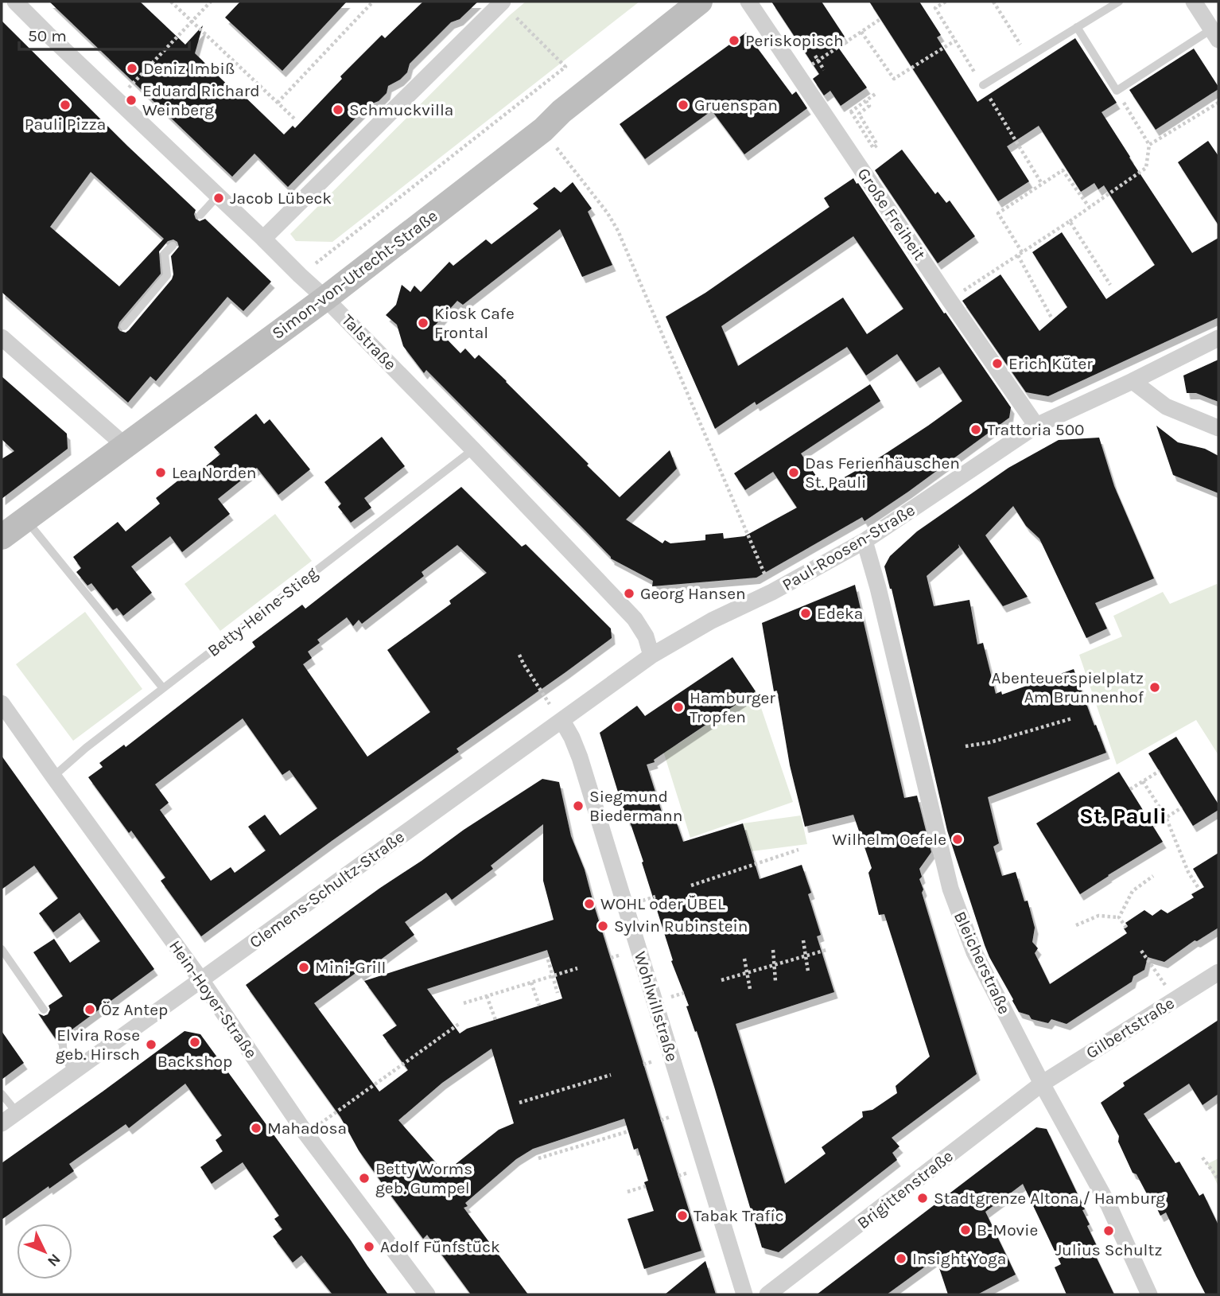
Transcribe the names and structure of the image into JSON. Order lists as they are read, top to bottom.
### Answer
{
  "streets": {
    "main road": ["Simon-von-Utrecht-Straße"],
    "street": [
      "Große Freiheit",
      "Talstraße",
      "Paul-Roosen-Straße",
      "Clemens-Schultz-Straße",
      "Bleicherstraße",
      "Hein-Hoyer-Straße",
      "Wohlwillstraße",
      "Gilbertstraße",
      "Brigittenstraße"
    ],
    "lane": ["Betty-Heine-Stieg"]
  },
  "crossings": [
    ["Große Freiheit", "Paul-Roosen-Straße"],
    ["Simon-von-Utrecht-Straße", "Talstraße"],
    ["Talstraße", "Paul-Roosen-Straße"],
    ["Talstraße", "Betty-Heine-Stieg"],
    ["Talstraße", "Clemens-Schultz-Straße"],
    ["Paul-Roosen-Straße", "Clemens-Schultz-Straße"],
    ["Paul-Roosen-Straße", "Bleicherstraße"],
    ["Betty-Heine-Stieg", "Hein-Hoyer-Straße"],
    ["Clemens-Schultz-Straße", "Hein-Hoyer-Straße"],
    ["Clemens-Schultz-Straße", "Wohlwillstraße"],
    ["Bleicherstraße", "Gilbertstraße"],
    ["Bleicherstraße", "Brigittenstraße"],
    ["Gilbertstraße", "Brigittenstraße"]
  ],
  "districts": ["St. Pauli"],
  "places": [
    "Periskopisch",
    "Deniz Imbiß",
    "Eduard Richard Weinberg",
    "Pauli Pizza",
    "Gruenspan",
    "Schmuckvilla",
    "Jacob Lübeck",
    "Kiosk Cafe Frontal",
    "Erich Küter",
    "Trattoria 500",
    "Lea Norden",
    "Das Ferienhäuschen St. Pauli",
    "Georg Hansen",
    "Edeka",
    "Abenteuerspielplatz Am Brunnenhof",
    "Hamburger Tropfen",
    "Siegmund Biedermann",
    "Wilhelm Oefele",
    "WOHL oder ÜBEL",
    "Sylvin Rubinstein",
    "Mini-Grill",
    "Öz Antep",
    "Backshop",
    "Elvira Rose geb. Hirsch",
    "Mahadosa",
    "Betty Worms geb. Gumpel",
    "Stadtgrenze Altona / Hamburg",
    "Tabak Trafic",
    "B-Movie",
    "Julius Schultz",
    "Adolf Fünfstück",
    "Insight Yoga"
  ],
  "scale_bar": "50 m",
  "north": "bottom right"
}
